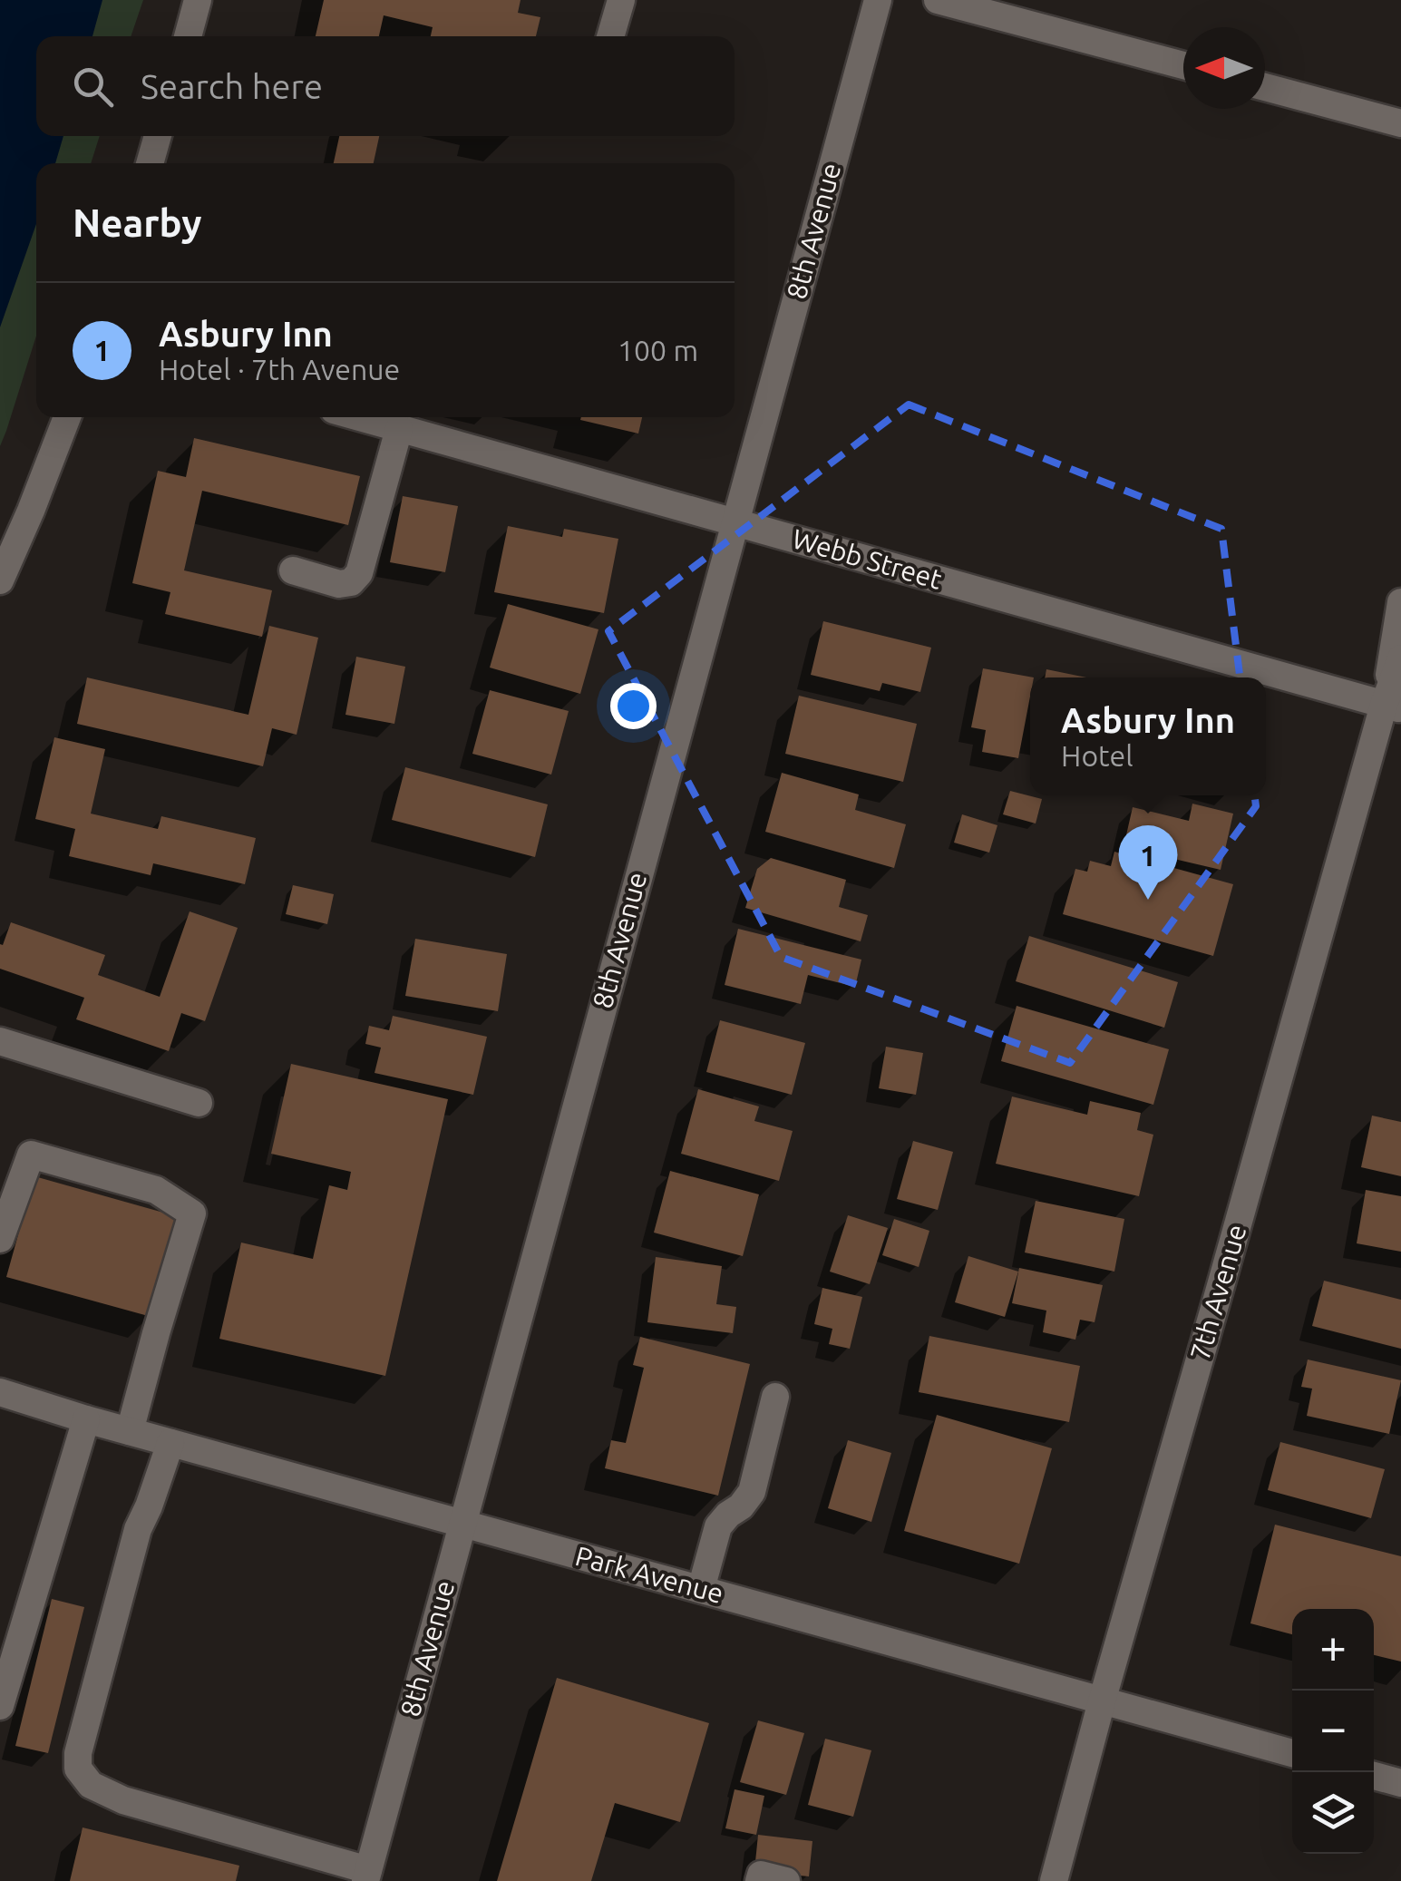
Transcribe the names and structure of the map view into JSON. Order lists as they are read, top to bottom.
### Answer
{
  "streets": {
    "street": [
      "8th Avenue",
      "Webb Street",
      "7th Avenue",
      "Park Avenue"
    ]
  },
  "crossings": [
    ["8th Avenue", "Webb Street"],
    ["8th Avenue", "Park Avenue"],
    ["Webb Street", "7th Avenue"],
    ["7th Avenue", "Park Avenue"]
  ],
  "north": "left",
  "page": {
    "search": "Search here",
    "heading": "Nearby",
    "list": [
      {
        "mark": "1",
        "name": "Asbury Inn",
        "note": "Hotel · 7th Avenue",
        "value": "100 m"
      }
    ],
    "popup": ["Asbury Inn", "Hotel"],
    "pins": "1",
    "map_buttons": ["+", "−"]
  }
}
